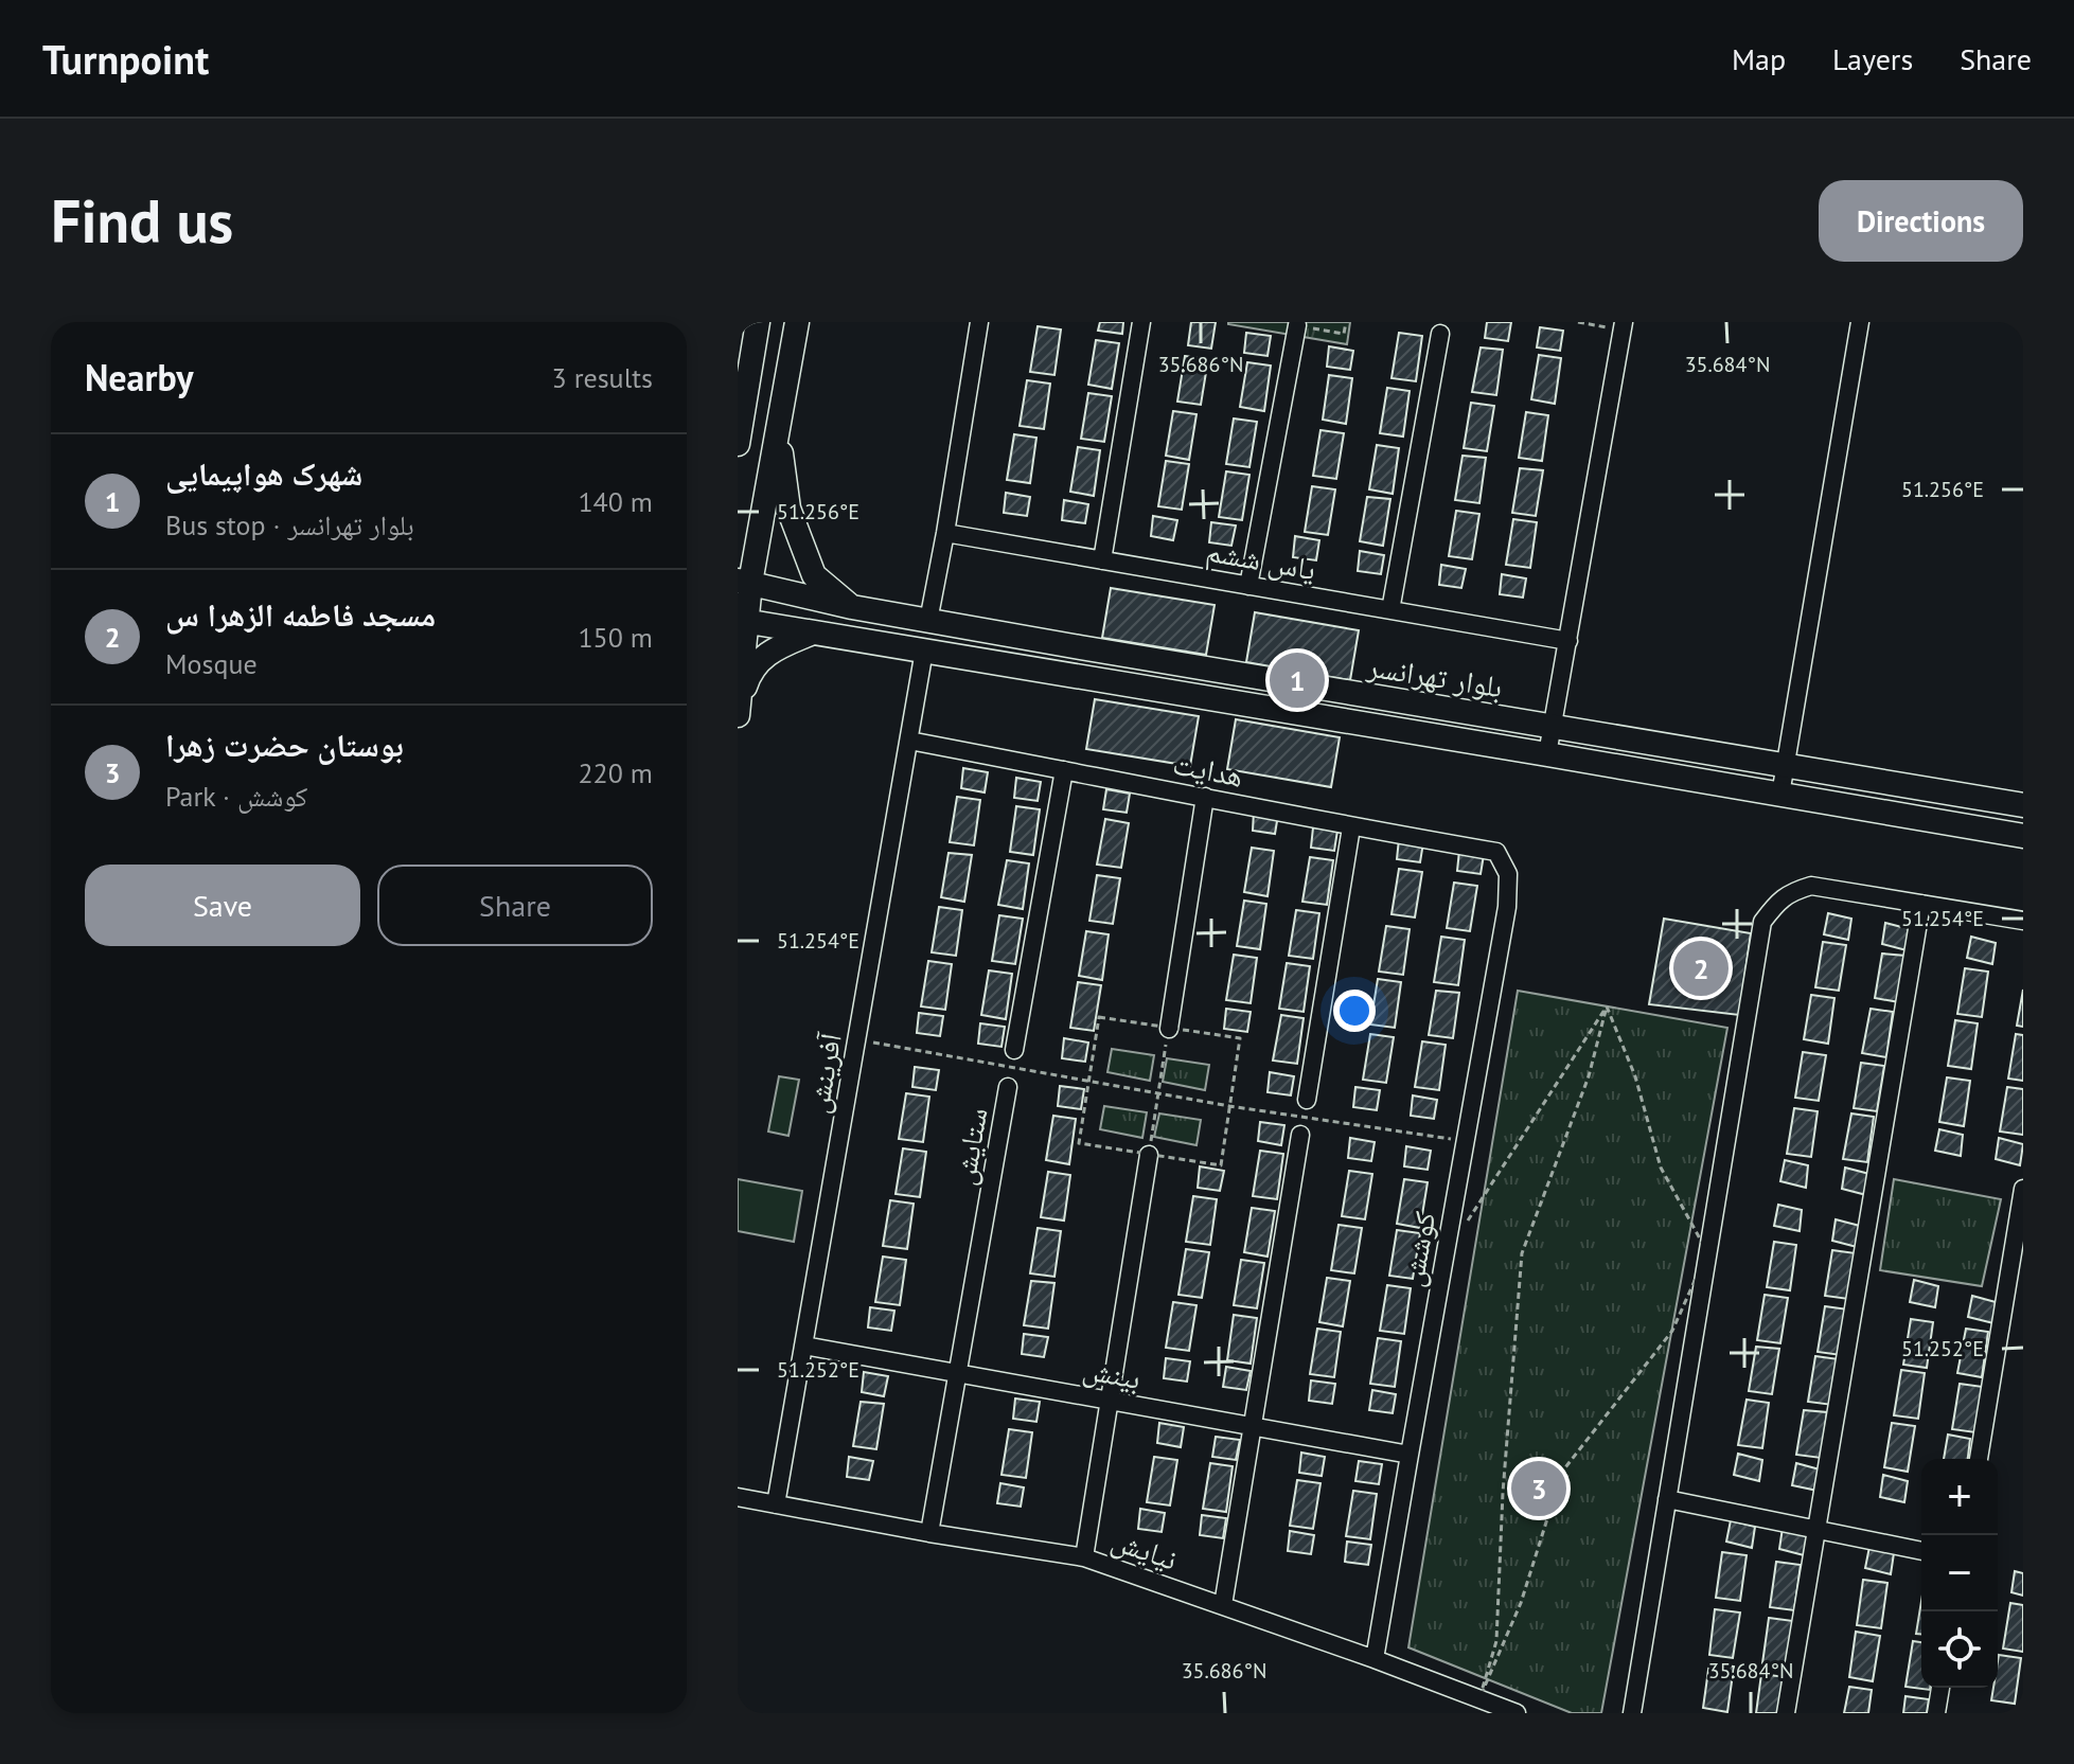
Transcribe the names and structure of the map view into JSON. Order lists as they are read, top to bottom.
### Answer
{
  "streets": {
    "main road": ["بلوار تهرانسر"],
    "street": [
      "یاس ششم",
      "هدایت",
      "آفرینش",
      "ستایش",
      "کوشش",
      "بینش",
      "نیایش"
    ]
  },
  "crossings": [
    ["بلوار تهرانسر", "آفرینش"],
    ["هدایت", "آفرینش"],
    ["هدایت", "کوشش"],
    ["آفرینش", "بینش"],
    ["آفرینش", "نیایش"],
    ["ستایش", "بینش"],
    ["ستایش", "نیایش"],
    ["کوشش", "بینش"],
    ["کوشش", "نیایش"]
  ],
  "page": {
    "header": "Turnpoint",
    "nav": ["Map", "Layers", "Share"],
    "buttons": [
      "Directions",
      ["Save", "Share"]
    ],
    "title": "Find us",
    "heading": ["Nearby", "3 results"],
    "list": [
      {
        "mark": "1",
        "name": "شهرک هواپیمایی",
        "note": "Bus stop · بلوار تهرانسر",
        "value": "140 m"
      },
      {
        "mark": "2",
        "name": "مسجد فاطمه الزهرا س",
        "note": "Mosque",
        "value": "150 m"
      },
      {
        "mark": "3",
        "name": "بوستان حضرت زهرا",
        "note": "Park · کوشش",
        "value": "220 m"
      }
    ],
    "pins": ["1", "2", "3"],
    "map_buttons": ["+", "−"]
  },
  "coordinates": [
    "35.686°N",
    "35.684°N",
    "51.256°E",
    "51.254°E",
    "51.252°E"
  ]
}
